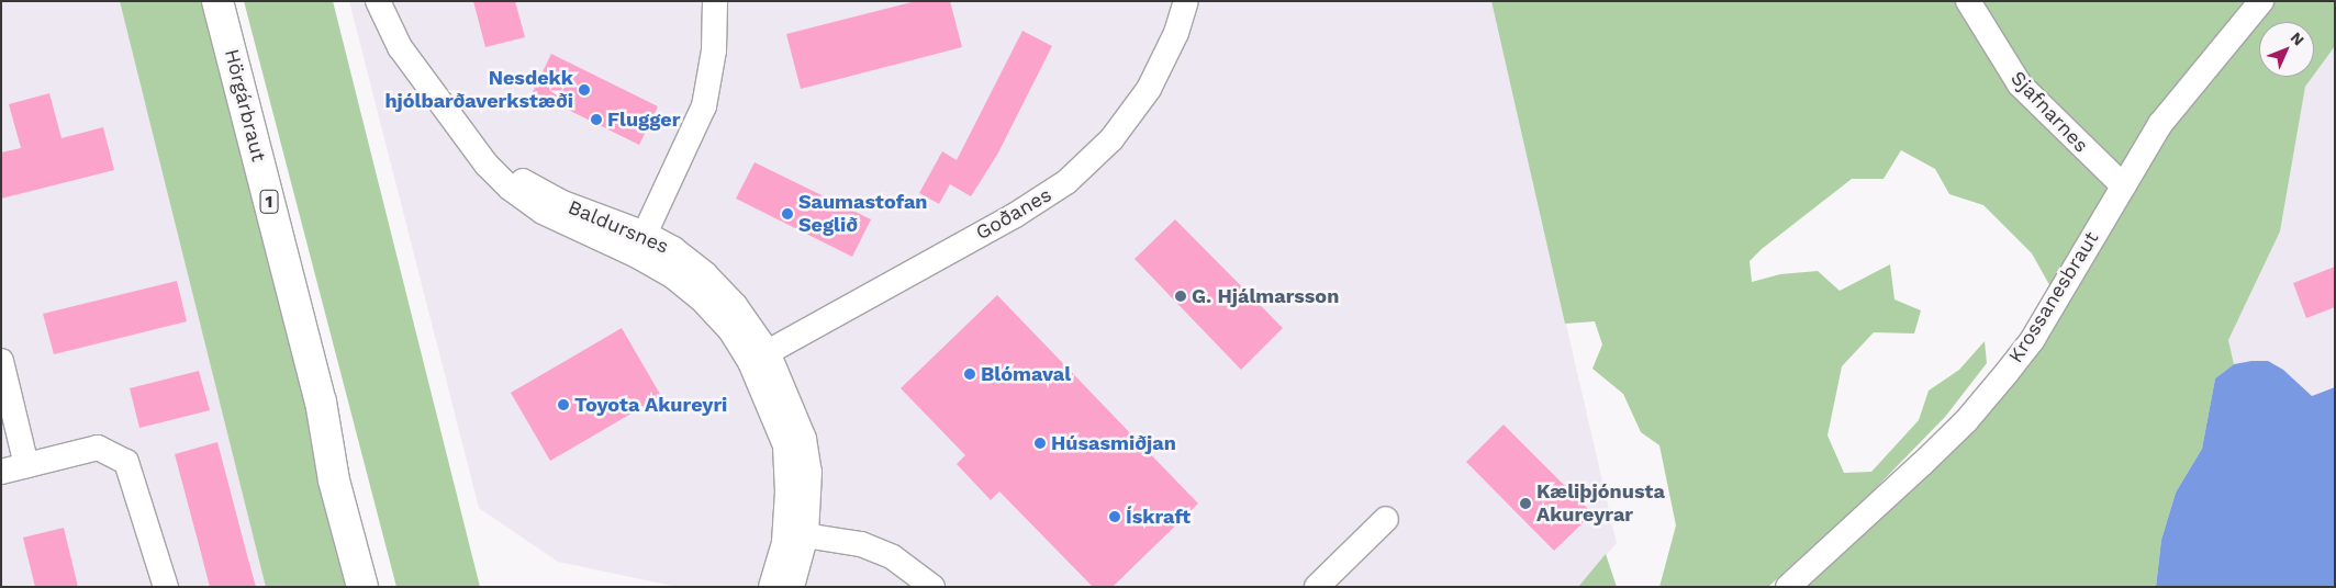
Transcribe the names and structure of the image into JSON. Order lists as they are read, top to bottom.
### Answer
{
  "streets": {
    "highway": ["Hörgárbraut", "1"],
    "street": [
      "Sjafnarnes",
      "Goðanes",
      "Baldursnes",
      "Krossanesbraut"
    ]
  },
  "crossings": [
    ["Sjafnarnes", "Krossanesbraut"],
    ["Goðanes", "Baldursnes"]
  ],
  "places": [
    "Nesdekk hjólbarðaverkstæði",
    "Flugger",
    "Saumastofan Seglið",
    "G. Hjálmarsson",
    "Blómaval",
    "Toyota Akureyri",
    "Húsasmiðjan",
    "Kæliþjónusta Akureyrar",
    "Ískraft"
  ],
  "north": "top right"
}
